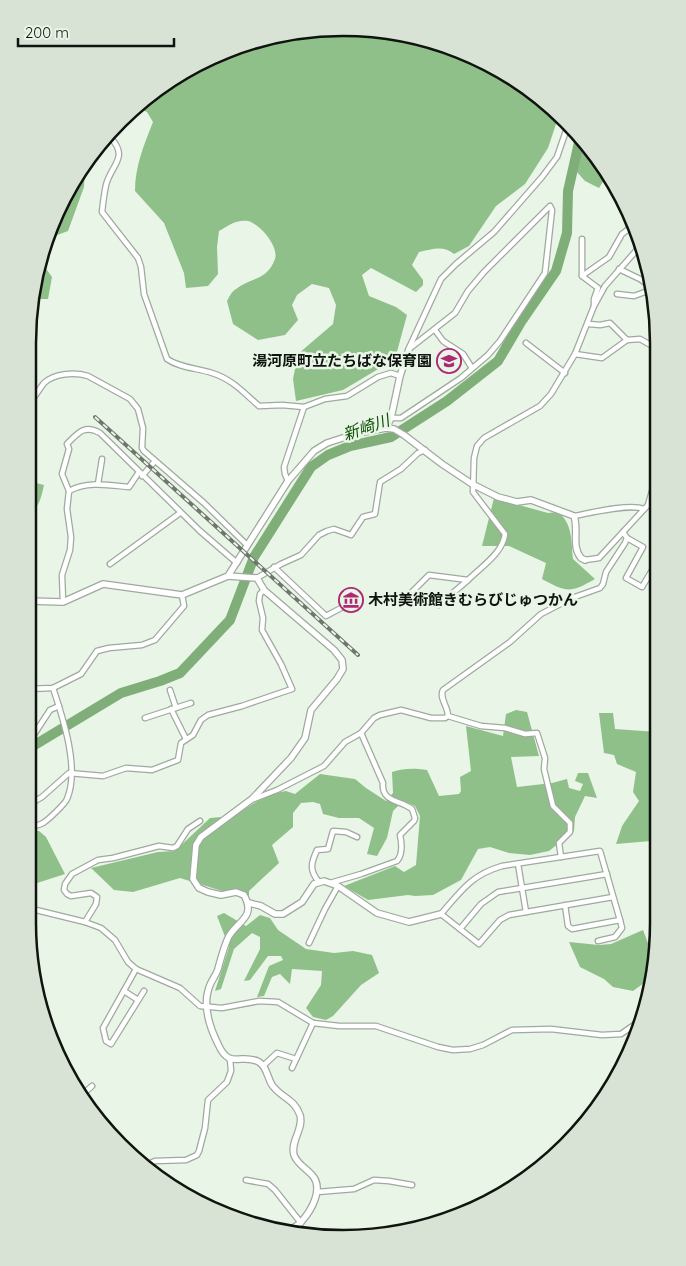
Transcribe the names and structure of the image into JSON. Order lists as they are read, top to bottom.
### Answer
{
  "water": ["新崎川"],
  "places": {
    "school or university": ["湯河原町立たちばな保育園"],
    "museum": ["木村美術館きむらびじゅつかん"]
  },
  "scale_bar": "200 m"
}
